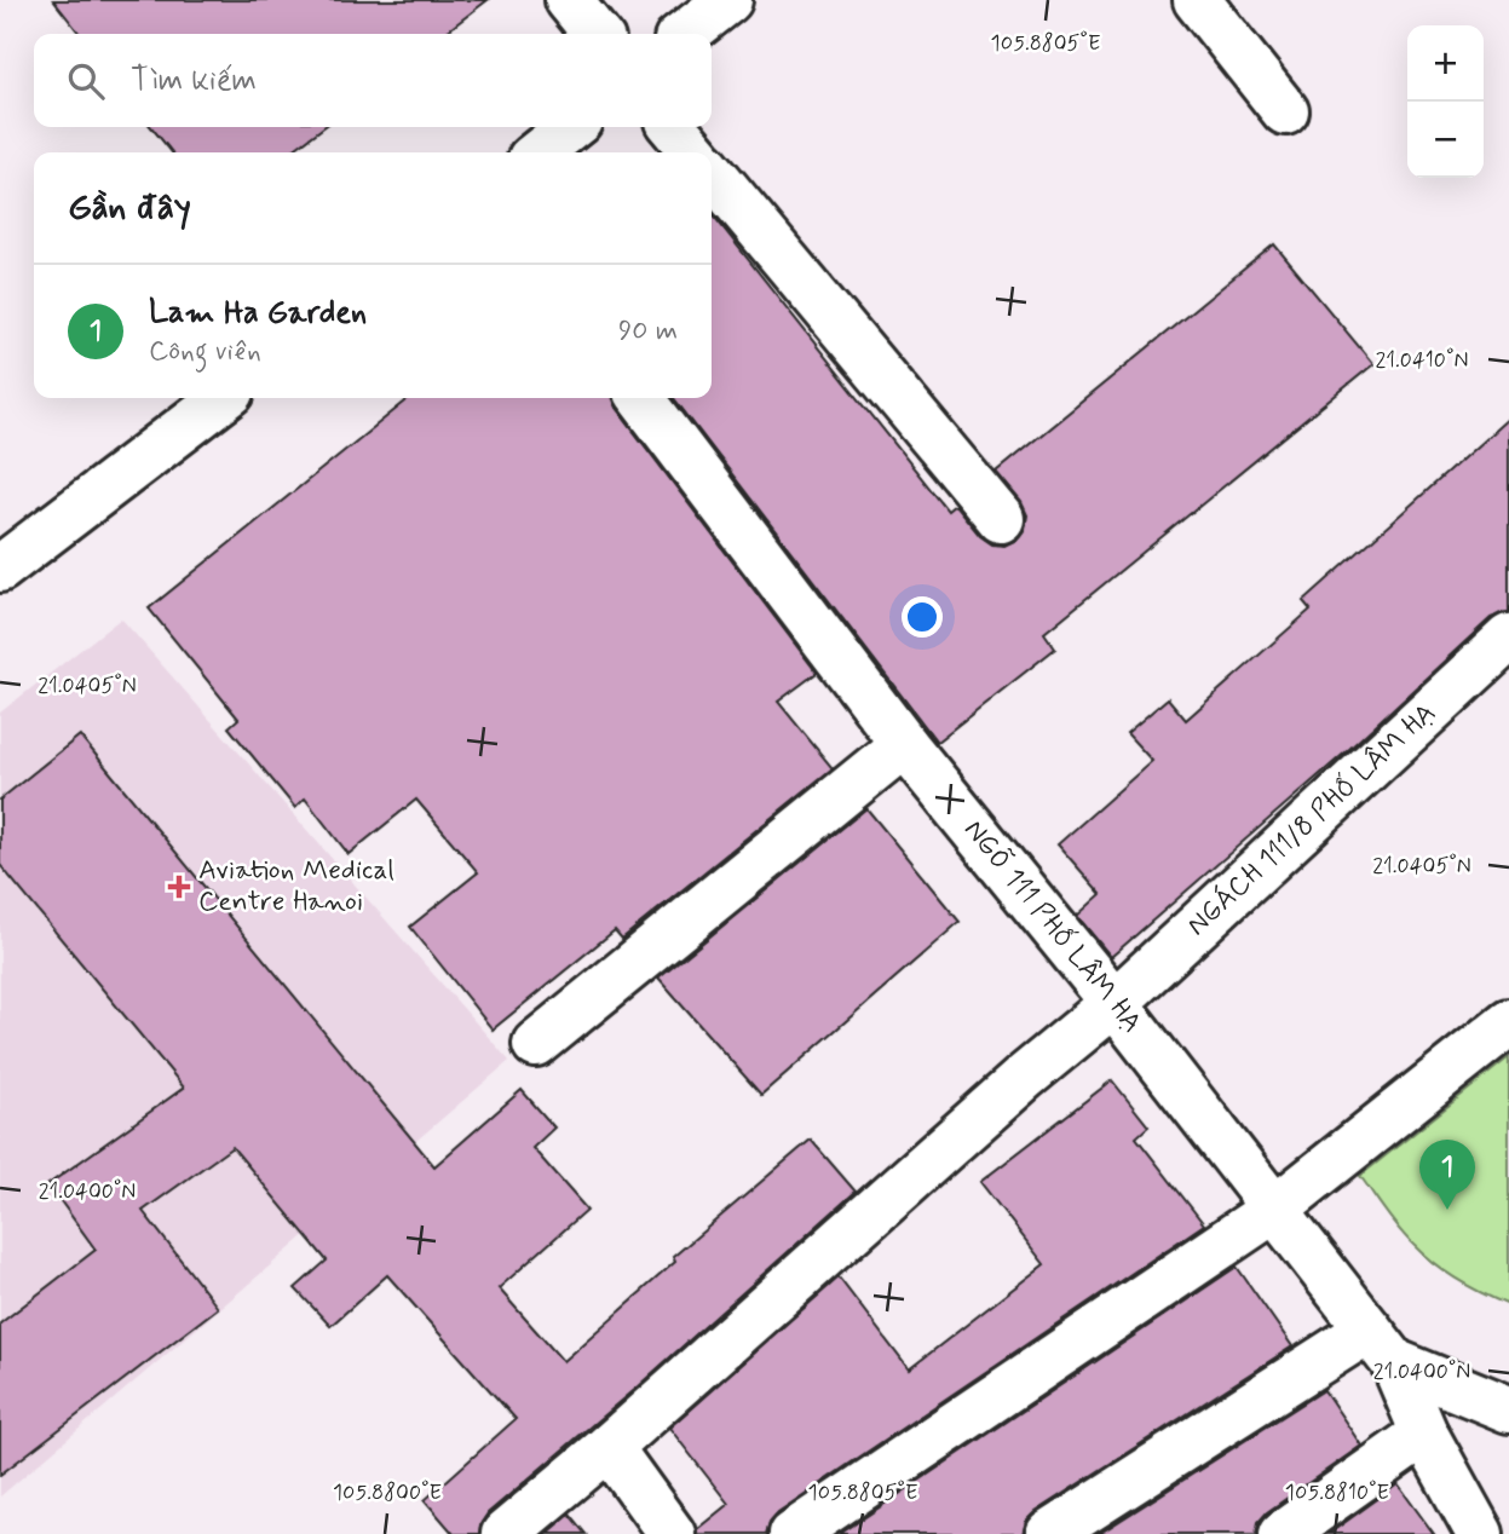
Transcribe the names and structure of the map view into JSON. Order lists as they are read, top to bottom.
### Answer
{
  "streets": {
    "street": ["NGÁCH 111/8 PHỐ LÂM HẠ", "NGÕ 111 PHỐ LÂM HẠ"]
  },
  "crossings": [
    ["NGÁCH 111/8 PHỐ LÂM HẠ", "NGÕ 111 PHỐ LÂM HẠ"]
  ],
  "places": {
    "health": ["Aviation Medical Centre Hanoi"]
  },
  "page": {
    "map_buttons": ["+", "−"],
    "search": "Tìm kiếm",
    "heading": "Gần đây",
    "list": [
      {
        "mark": "1",
        "name": "Lam Ha Garden",
        "note": "Công viên",
        "value": "90 m"
      }
    ],
    "pins": "1"
  },
  "coordinates": [
    "105.8805°E",
    "21.0410°N",
    "21.0405°N",
    "21.0400°N",
    "105.8800°E",
    "105.8810°E"
  ]
}
